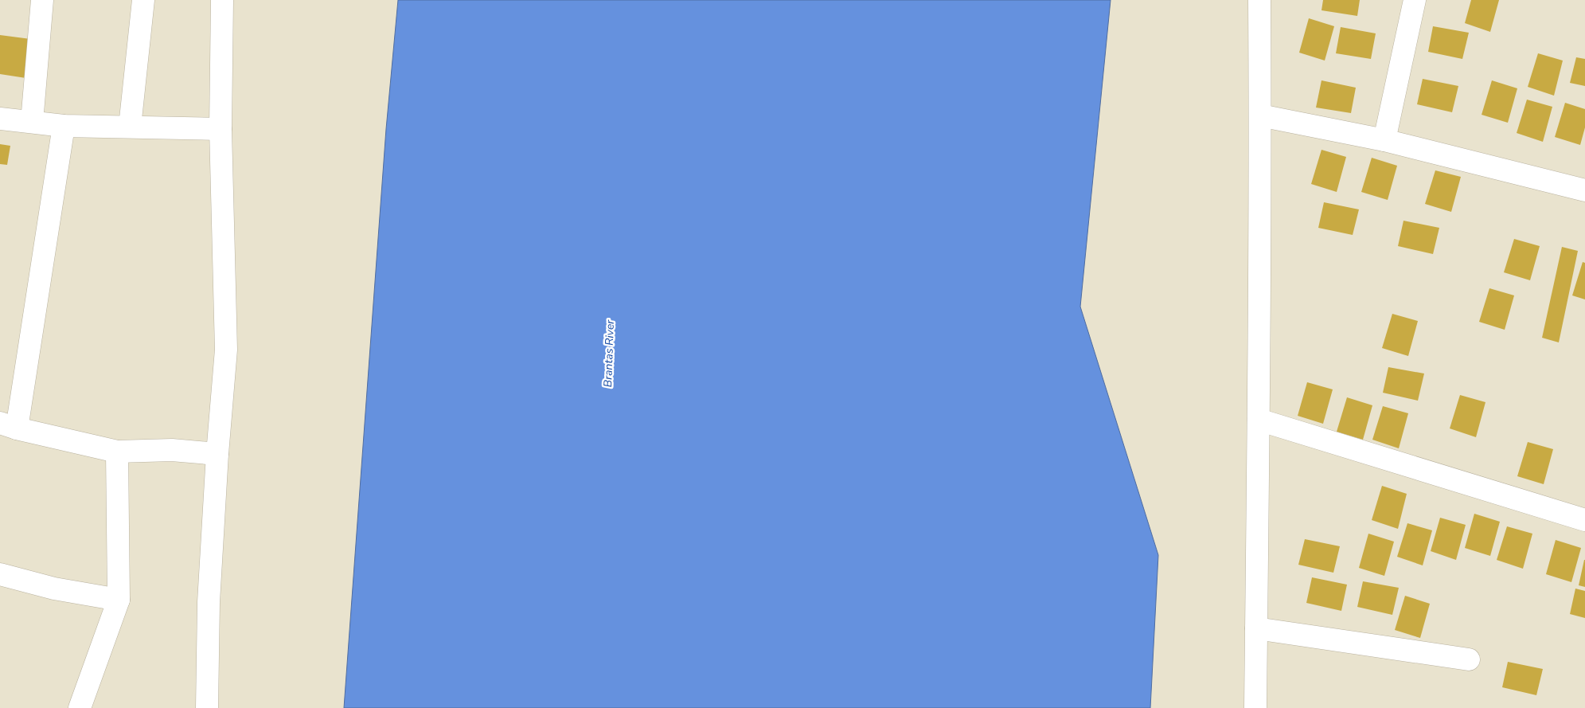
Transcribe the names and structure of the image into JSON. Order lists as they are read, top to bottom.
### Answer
{
  "water": ["Brantas River"]
}
